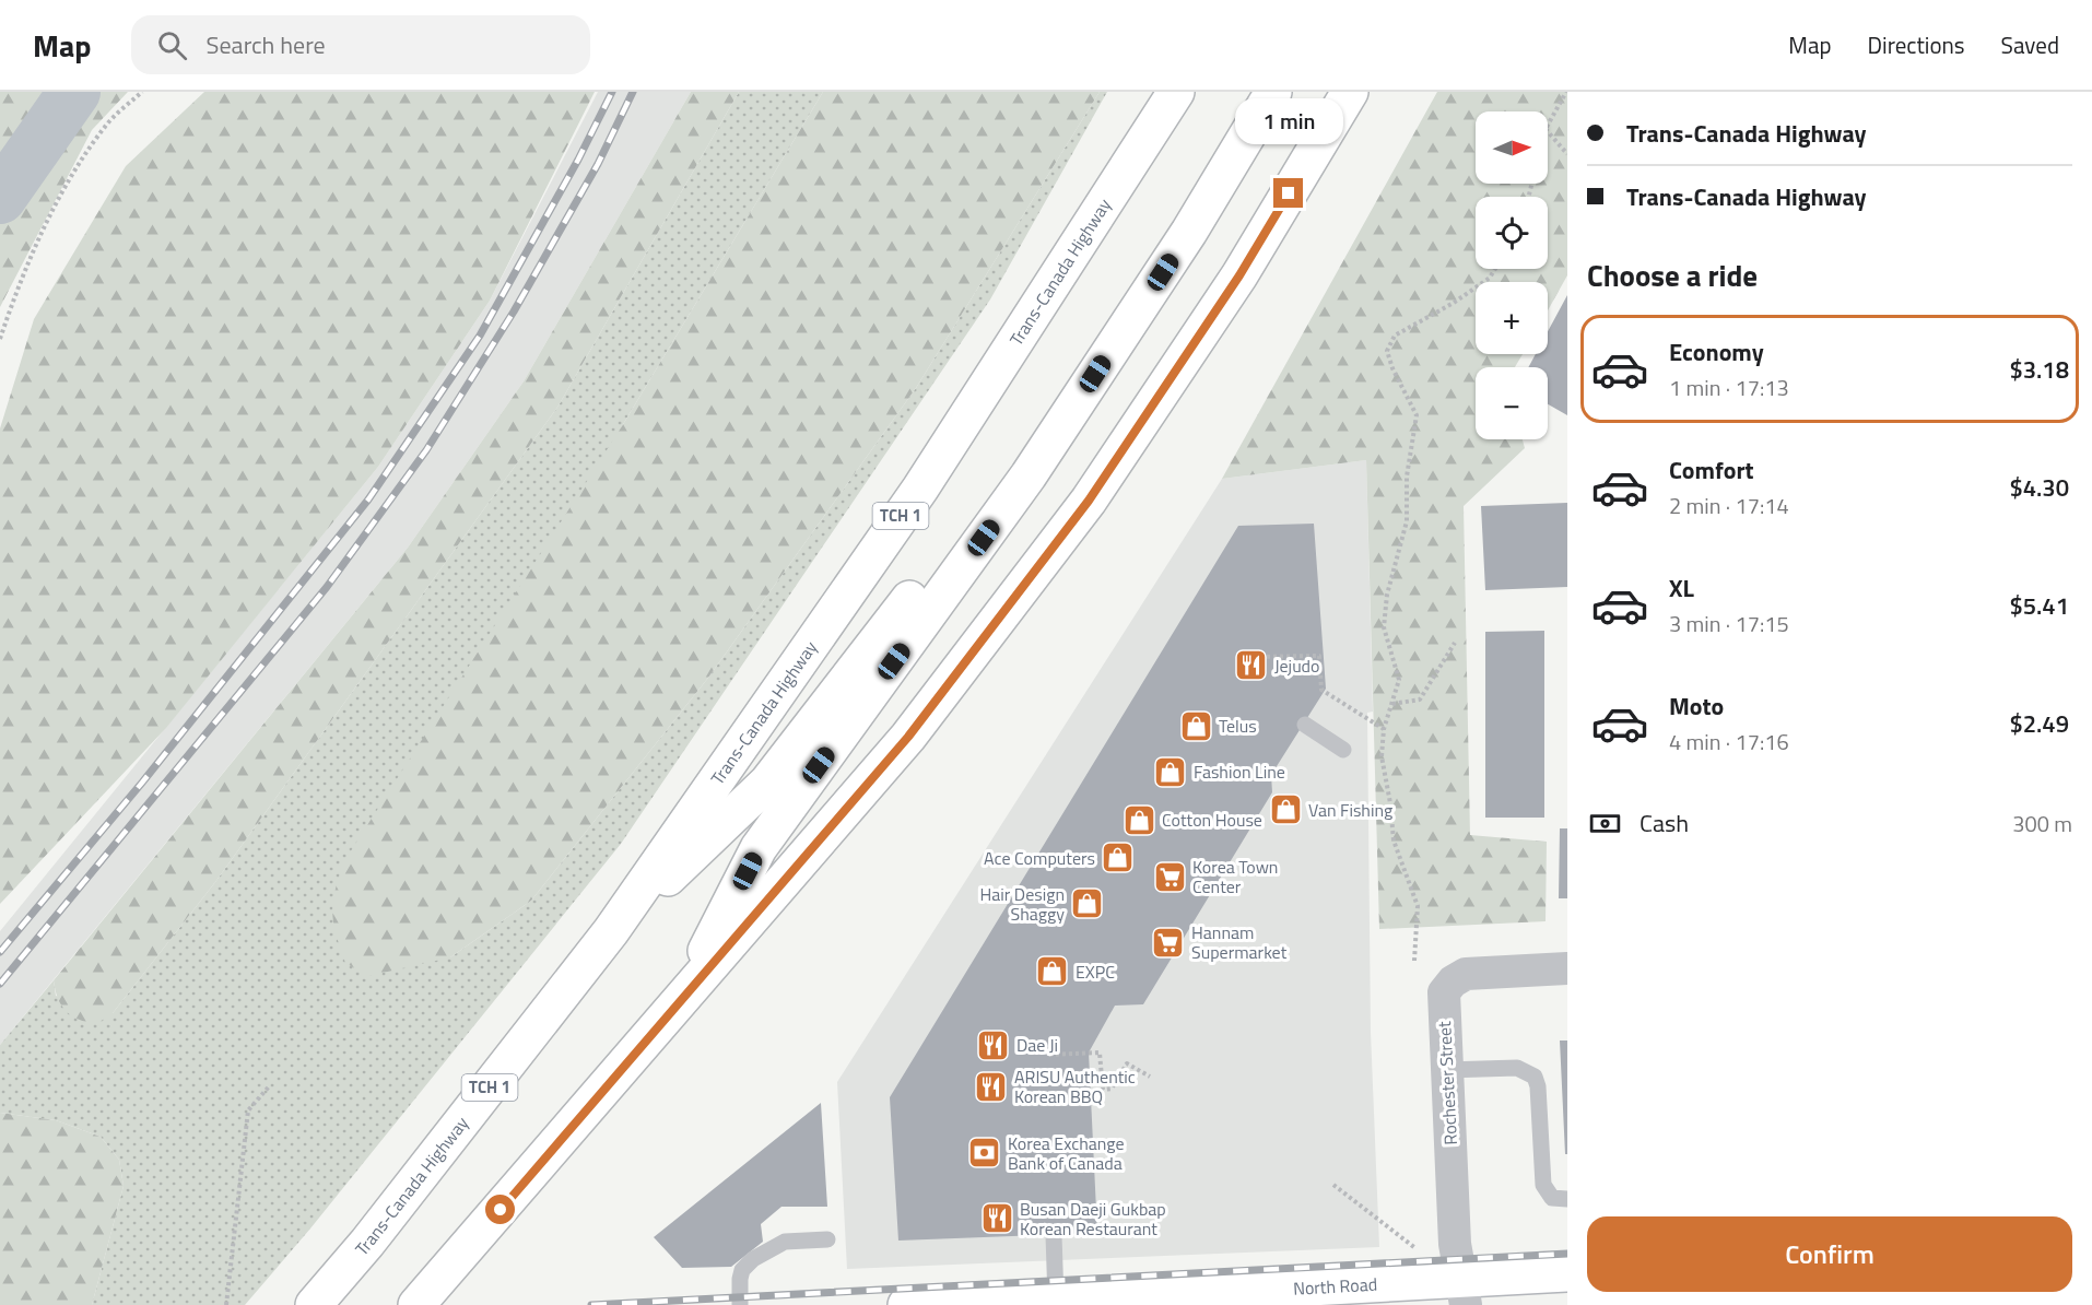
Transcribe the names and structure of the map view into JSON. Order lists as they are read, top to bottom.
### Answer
{
  "streets": {
    "main road": ["Trans-Canada Highway", "TCH 1", "North Road"],
    "street": ["Rochester Street"]
  },
  "crossings": [
    ["Rochester Street", "North Road"]
  ],
  "places": {
    "restaurant": [
      "Jejudo",
      "Dae Ji",
      "ARISU Authentic Korean BBQ",
      "Busan Daeji Gukbap Korean Restaurant"
    ],
    "shop": [
      "Telus",
      "Fashion Line",
      "Van Fishing",
      "Cotton House",
      "Ace Computers",
      "Hair Design Shaggy",
      "EXPC"
    ],
    "supermarket": ["Korea Town Center", "Hannam Supermarket"],
    "bank": ["Korea Exchange Bank of Canada"]
  },
  "north": "right",
  "page": {
    "header": "Map",
    "search": "Search here",
    "nav": ["Map", "Directions", "Saved"],
    "banner": ["Trans-Canada Highway", "Trans-Canada Highway"],
    "bubble": "1 min",
    "map_buttons": ["+", "−"],
    "heading": "Choose a ride",
    "list": [
      {
        "name": "Economy",
        "note": "1 min · 17:13",
        "value": "$3.18"
      },
      {
        "name": "Comfort",
        "note": "2 min · 17:14",
        "value": "$4.30"
      },
      {
        "name": "XL",
        "note": "3 min · 17:15",
        "value": "$5.41"
      },
      {
        "name": "Moto",
        "note": "4 min · 17:16",
        "value": "$2.49"
      }
    ],
    "pay": ["Cash", "300 m"],
    "buttons": "Confirm"
  }
}
